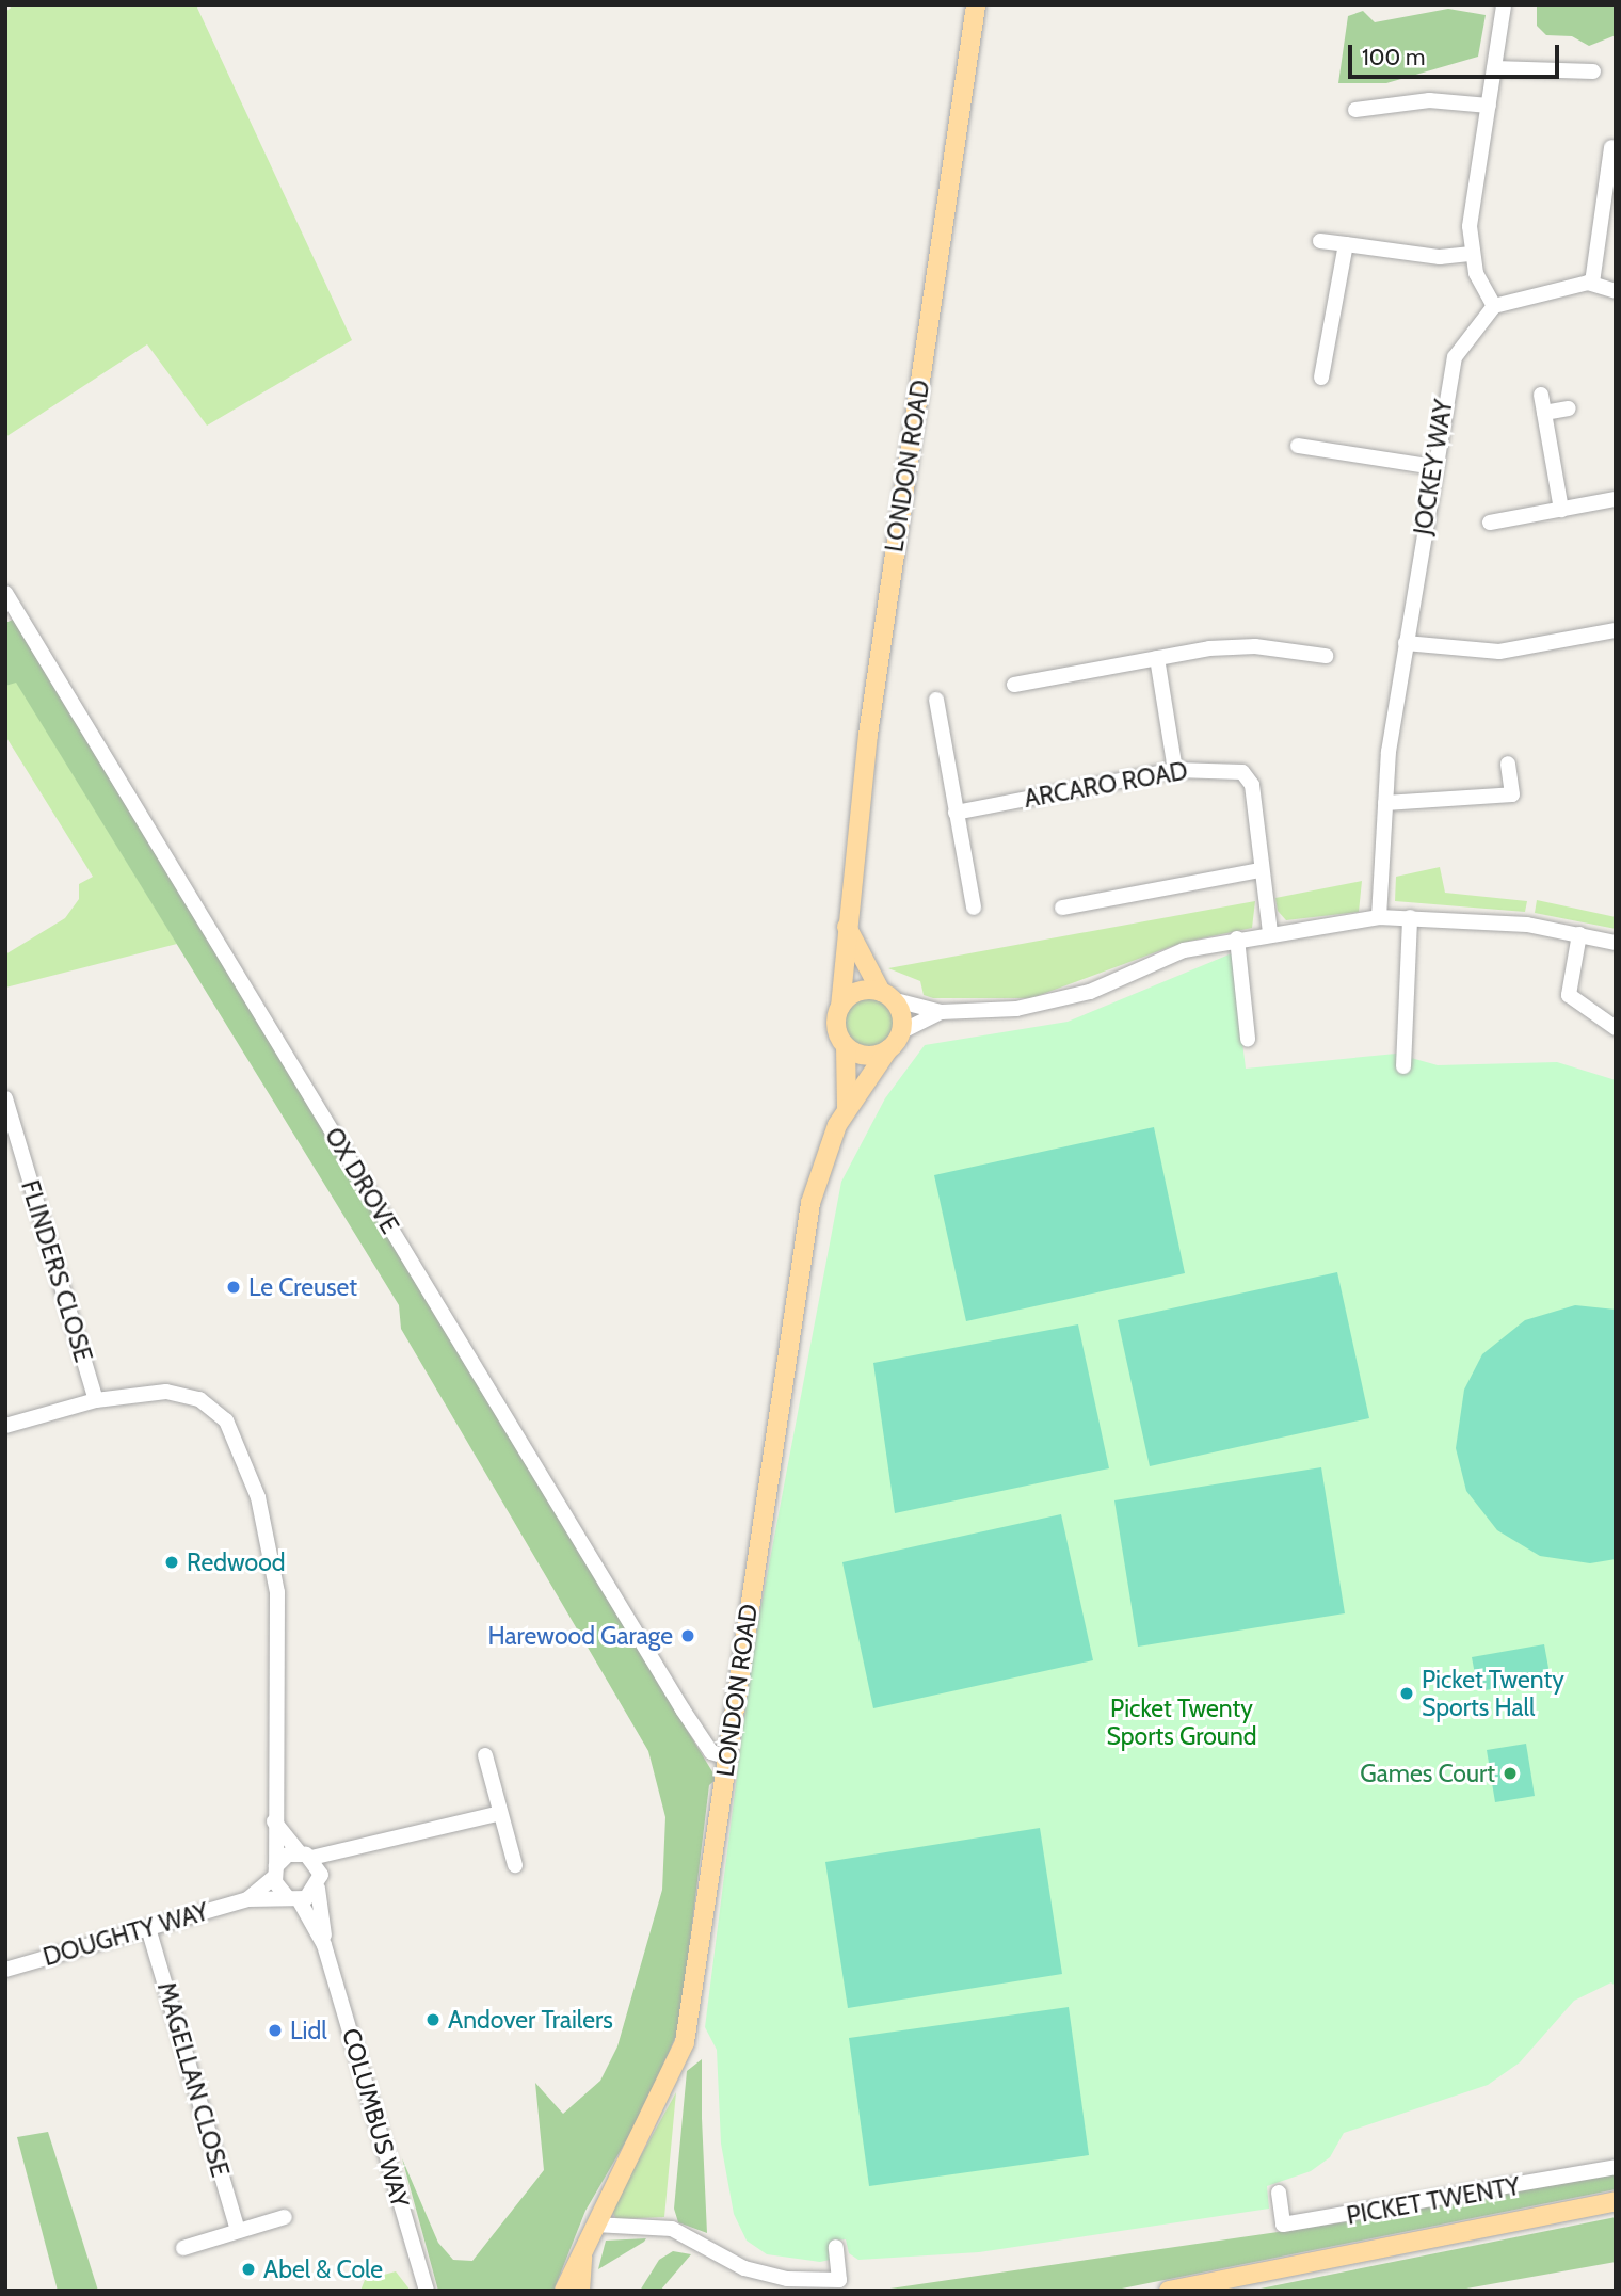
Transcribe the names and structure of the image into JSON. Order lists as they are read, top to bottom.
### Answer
{
  "streets": {
    "main road": ["LONDON ROAD"],
    "street": [
      "JOCKEY WAY",
      "ARCARO ROAD",
      "OX DROVE",
      "FLINDERS CLOSE",
      "DOUGHTY WAY",
      "MAGELLAN CLOSE",
      "COLUMBUS WAY",
      "PICKET TWENTY"
    ]
  },
  "crossings": [
    ["LONDON ROAD", "OX DROVE"],
    ["DOUGHTY WAY", "MAGELLAN CLOSE"],
    ["DOUGHTY WAY", "COLUMBUS WAY"]
  ],
  "parks": ["Picket Twenty Sports Ground"],
  "places": [
    "Le Creuset",
    "Redwood",
    "Harewood Garage",
    "Picket Twenty Sports Hall",
    "Games Court",
    "Andover Trailers",
    "Lidl",
    "Abel & Cole"
  ],
  "scale_bar": "100 m"
}
